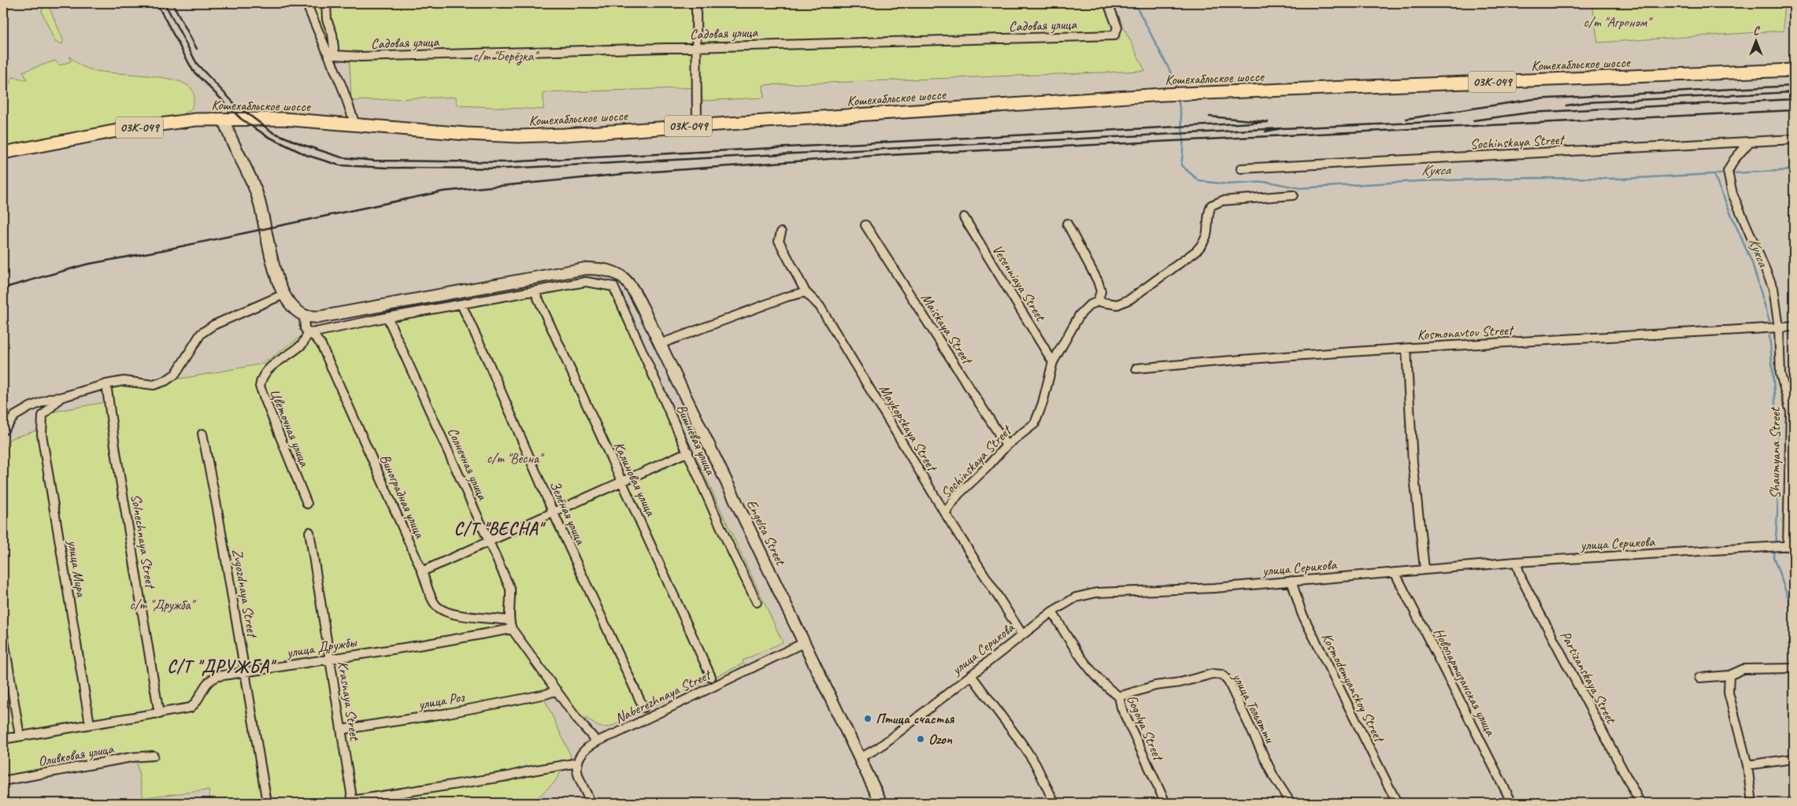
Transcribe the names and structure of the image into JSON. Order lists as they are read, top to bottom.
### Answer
{
  "streets": {
    "main road": ["Кошехабльское шоссе", "03К-049"],
    "street": [
      "Садовая улица",
      "Sochinskaya Street",
      "Vesenniaya Street",
      "Maiskaya Street",
      "Kosmonavtov Street",
      "Цветочная улица",
      "Maykopskaya Street",
      "Вишнёвая улица",
      "Shaumyana Street",
      "Солнечная улица",
      "Калиновая улица",
      "Виноградная улица",
      "Зелёная улица",
      "Engelsa Street",
      "Solnechnaya Street",
      "улица Серикова",
      "улица Мира",
      "Zvyozdnaya Street",
      "улица Дружбы",
      "Partizanskaya Street",
      "Новопартизанская улица",
      "Kosmodemyanskoy Street",
      "Naberezhnaya Street",
      "Krasnaya Street",
      "улица Роз",
      "улица Тольятти",
      "Gogolya Street",
      "Оливковая улица"
    ]
  },
  "crossings": [
    ["Sochinskaya Street", "Vesenniaya Street"],
    ["Sochinskaya Street", "Maiskaya Street"],
    ["Sochinskaya Street", "Maykopskaya Street"],
    ["Sochinskaya Street", "Shaumyana Street"],
    ["Kosmonavtov Street", "Shaumyana Street"],
    ["Цветочная улица", "Виноградная улица"],
    ["Maykopskaya Street", "улица Серикова"],
    ["Вишнёвая улица", "Калиновая улица"],
    ["Shaumyana Street", "улица Серикова"],
    ["Солнечная улица", "Виноградная улица"],
    ["Солнечная улица", "улица Дружбы"],
    ["Солнечная улица", "Naberezhnaya Street"],
    ["Солнечная улица", "улица Роз"],
    ["Engelsa Street", "улица Серикова"],
    ["Engelsa Street", "Naberezhnaya Street"],
    ["Solnechnaya Street", "улица Дружбы"],
    ["улица Серикова", "Partizanskaya Street"],
    ["улица Серикова", "Новопартизанская улица"],
    ["улица Серикова", "Kosmodemyanskoy Street"],
    ["улица Серикова", "Gogolya Street"],
    ["улица Мира", "улица Дружбы"],
    ["Zvyozdnaya Street", "улица Дружбы"],
    ["улица Дружбы", "Krasnaya Street"],
    ["Krasnaya Street", "улица Роз"],
    ["улица Тольятти", "Gogolya Street"]
  ],
  "districts": ["С/Т \"ВЕСНА\"", "С/Т \"ДРУЖБА\""],
  "water": ["Кукса"],
  "parks": [
    "с/т \"Агроном\"",
    "с/т \"Берёзка\"",
    "с/т \"Весна\"",
    "с/т \"Дружба\""
  ],
  "places": ["Птица счастья", "Ozon"],
  "north": "top"
}
